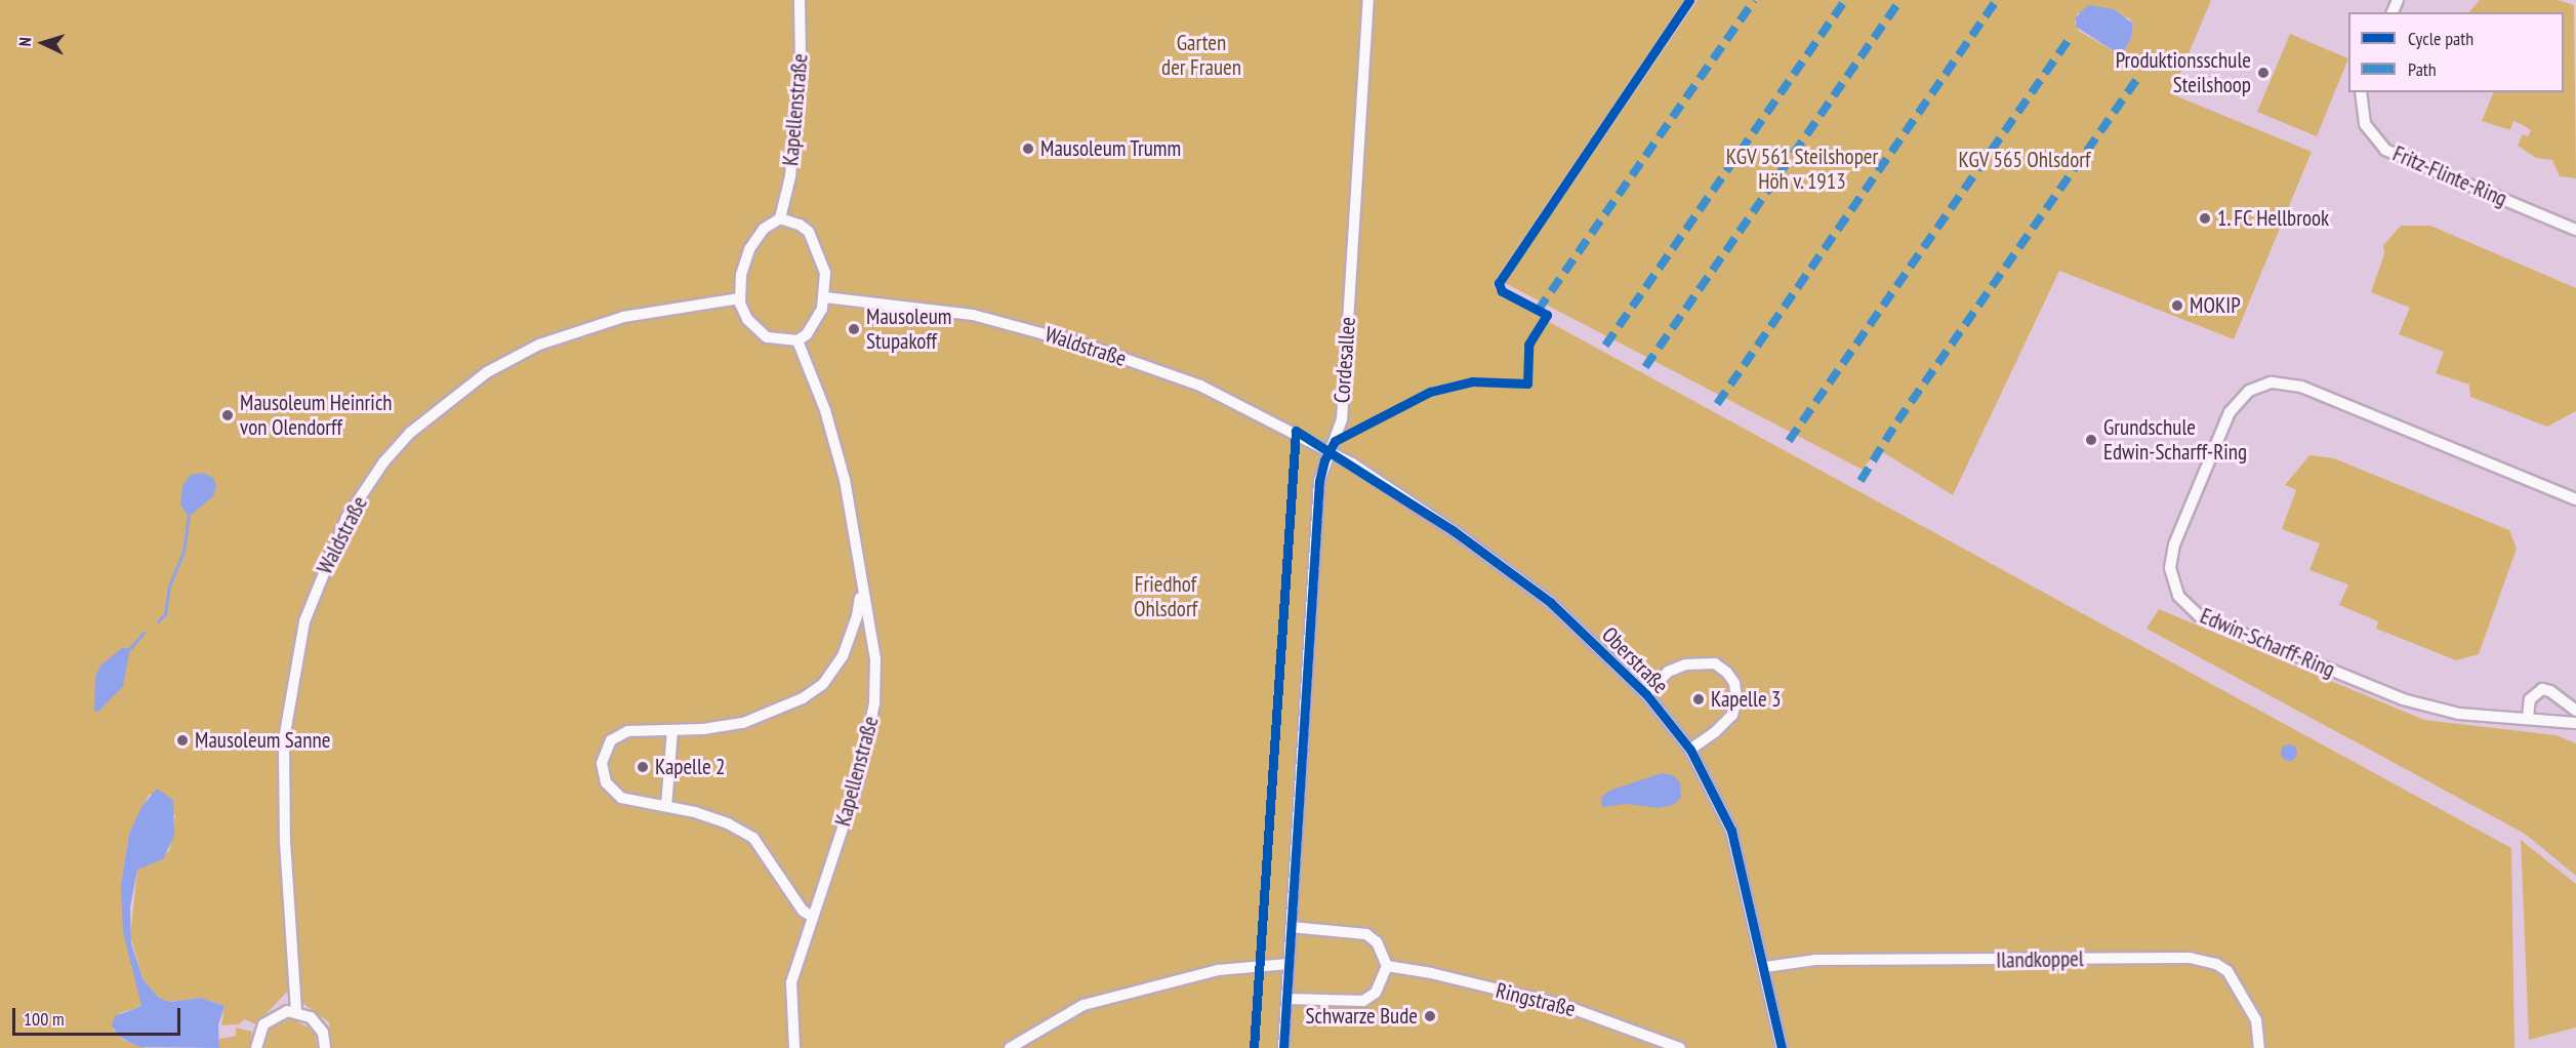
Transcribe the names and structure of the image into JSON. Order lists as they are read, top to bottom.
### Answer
{
  "streets": {
    "street": [
      "Kapellenstraße",
      "Fritz-Flinte-Ring",
      "Waldstraße",
      "Cordesallee",
      "Edwin-Scharff-Ring",
      "Oberstraße",
      "Ilandkoppel",
      "Ringstraße"
    ]
  },
  "crossings": [
    ["Kapellenstraße", "Waldstraße"],
    ["Waldstraße", "Cordesallee"],
    ["Waldstraße", "Oberstraße"],
    ["Cordesallee", "Oberstraße"],
    ["Oberstraße", "Ilandkoppel"]
  ],
  "parks": [
    "Garten der Frauen",
    "KGV 561 Steilshoper Höh v. 1913",
    "KGV 565 Ohlsdorf",
    "Friedhof Ohlsdorf"
  ],
  "places": [
    "Produktionsschule Steilshoop",
    "Mausoleum Trumm",
    "1. FC Hellbrook",
    "MOKIP",
    "Mausoleum Stupakoff",
    "Mausoleum Heinrich von Olendorff",
    "Grundschule Edwin-Scharff-Ring",
    "Kapelle 3",
    "Mausoleum Sanne",
    "Kapelle 2",
    "Schwarze Bude"
  ],
  "legend": ["Cycle path", "Path"],
  "scale_bar": "100 m",
  "north": "left"
}
